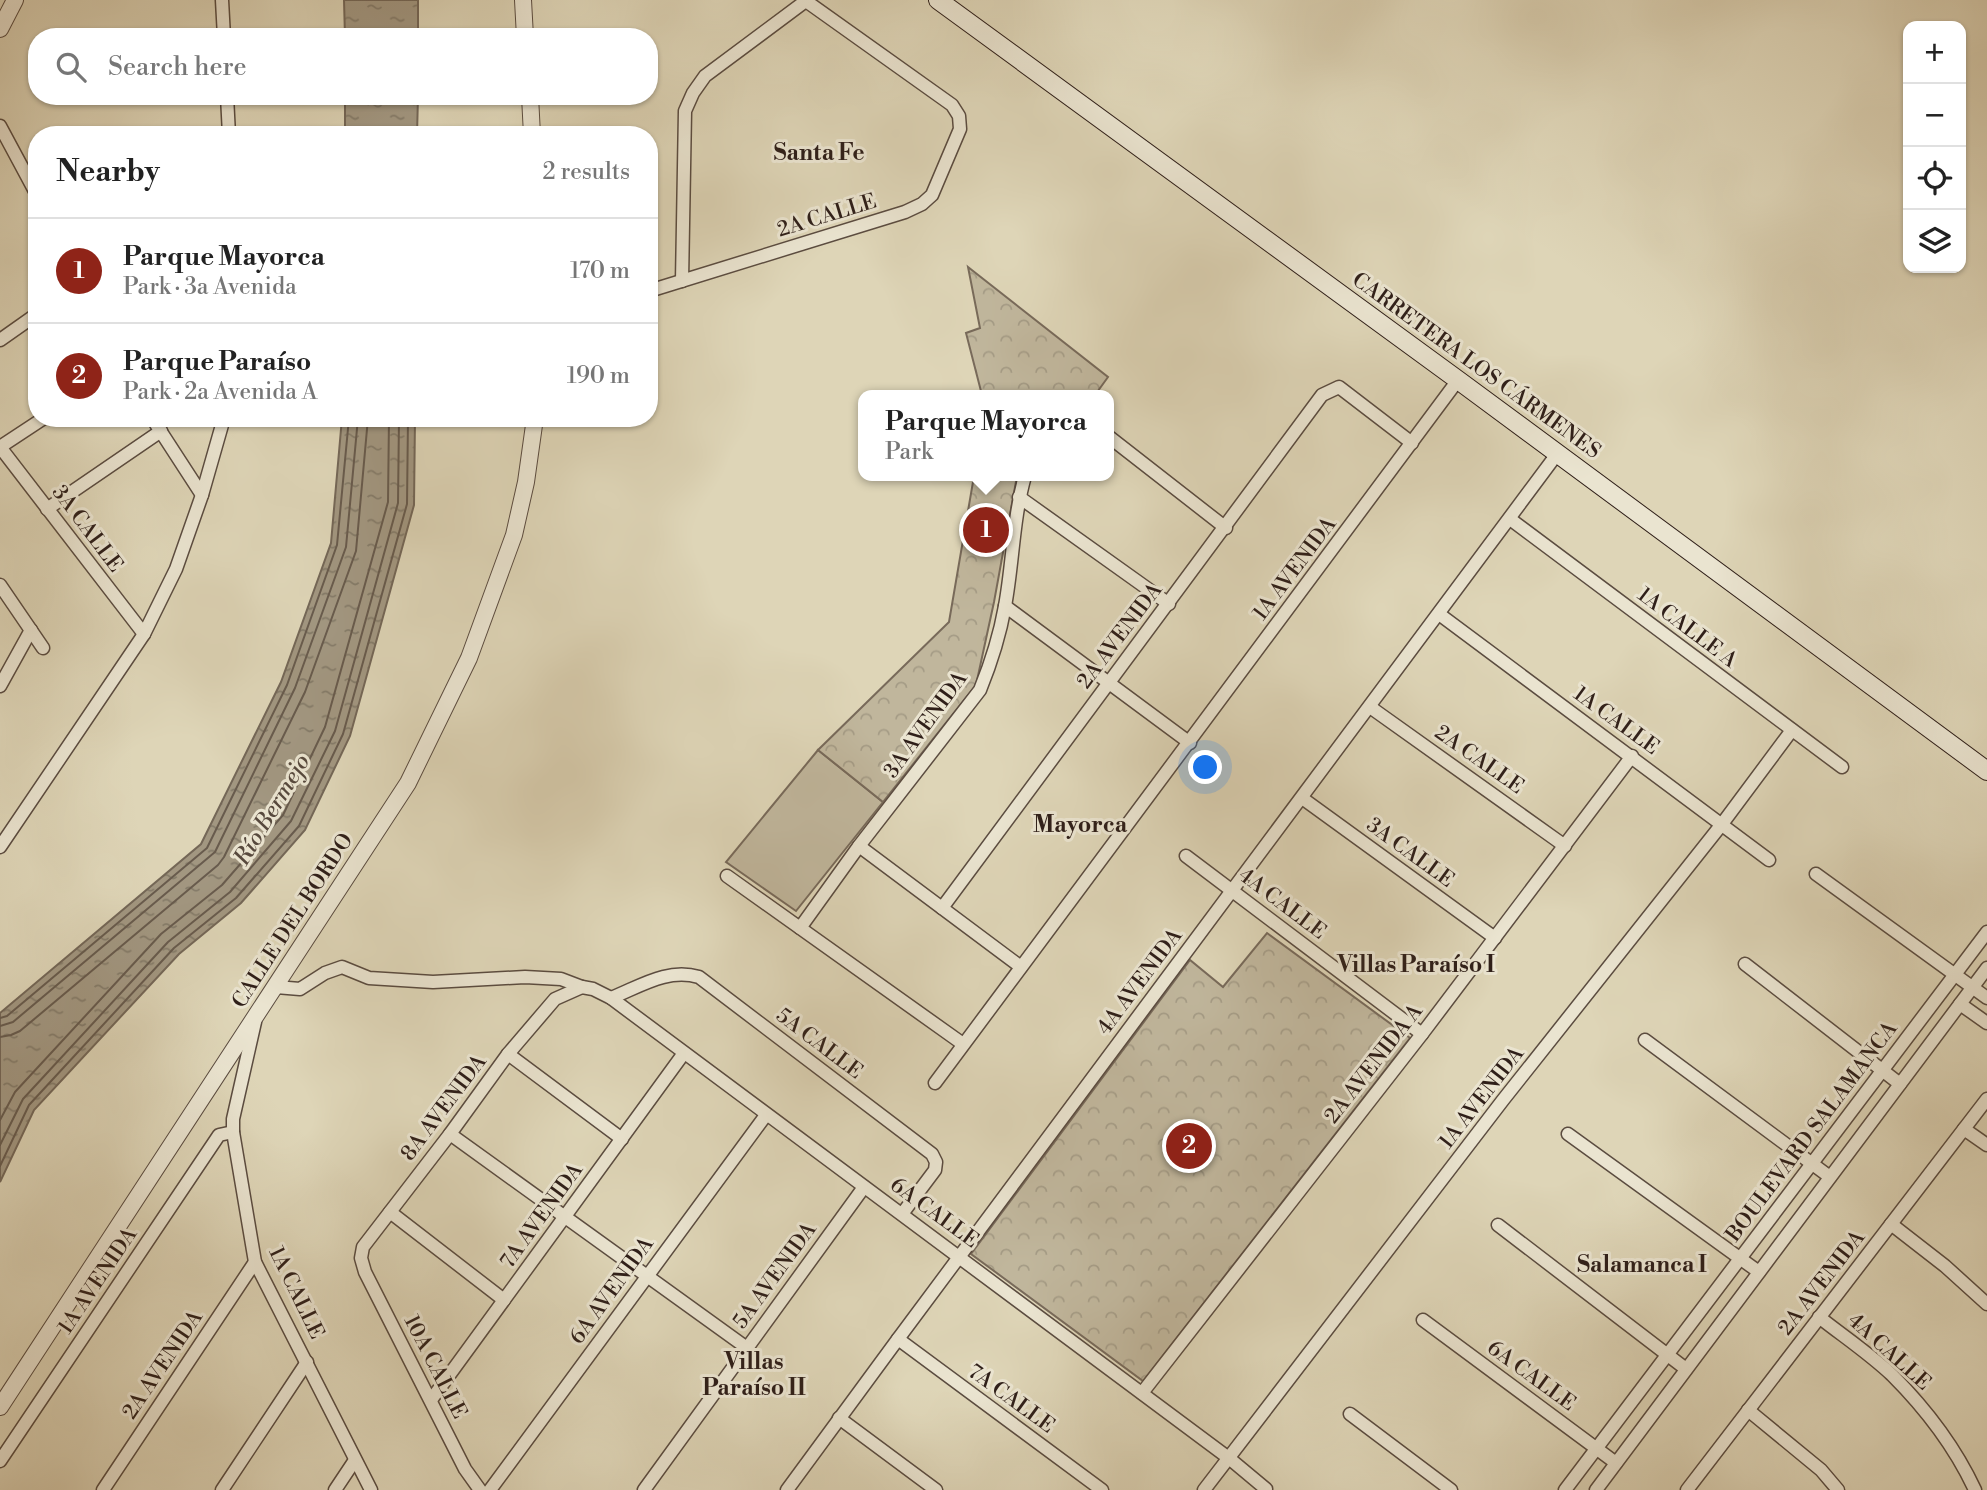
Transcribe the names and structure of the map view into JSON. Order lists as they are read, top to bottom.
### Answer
{
  "streets": {
    "main road": ["CARRETERA LOS CÁRMENES"],
    "street": [
      "2A CALLE",
      "3A CALLE",
      "1A AVENIDA",
      "1A CALLE A",
      "2A AVENIDA",
      "1A CALLE",
      "3A AVENIDA",
      "4A CALLE",
      "CALLE DEL BORDO",
      "4A AVENIDA",
      "5A CALLE",
      "2A AVENIDA A",
      "8A AVENIDA",
      "BOULEVARD SALAMANCA",
      "6A CALLE",
      "7A AVENIDA",
      "5A AVENIDA",
      "6A AVENIDA",
      "10A CALLE",
      "7A CALLE"
    ]
  },
  "crossings": [
    ["2A CALLE", "4A AVENIDA"],
    ["2A CALLE", "2A AVENIDA A"],
    ["CARRETERA LOS CÁRMENES", "1A AVENIDA"],
    ["CARRETERA LOS CÁRMENES", "4A AVENIDA"],
    ["3A CALLE", "4A AVENIDA"],
    ["3A CALLE", "2A AVENIDA A"],
    ["1A AVENIDA", "1A CALLE A"],
    ["1A AVENIDA", "2A AVENIDA"],
    ["1A AVENIDA", "1A CALLE"],
    ["1A AVENIDA", "6A CALLE"],
    ["1A CALLE A", "4A AVENIDA"],
    ["2A AVENIDA", "1A CALLE"],
    ["2A AVENIDA", "4A CALLE"],
    ["1A CALLE", "CALLE DEL BORDO"],
    ["1A CALLE", "4A AVENIDA"],
    ["1A CALLE", "2A AVENIDA A"],
    ["4A CALLE", "4A AVENIDA"],
    ["4A CALLE", "2A AVENIDA A"],
    ["CALLE DEL BORDO", "6A CALLE"],
    ["4A AVENIDA", "6A CALLE"],
    ["4A AVENIDA", "7A CALLE"],
    ["5A CALLE", "6A CALLE"],
    ["2A AVENIDA A", "6A CALLE"],
    ["8A AVENIDA", "6A CALLE"],
    ["8A AVENIDA", "10A CALLE"],
    ["BOULEVARD SALAMANCA", "6A CALLE"],
    ["6A CALLE", "7A AVENIDA"],
    ["6A CALLE", "5A AVENIDA"],
    ["6A CALLE", "6A AVENIDA"],
    ["7A AVENIDA", "10A CALLE"]
  ],
  "districts": [
    "Santa Fe",
    "Mayorca",
    "Villas Paraíso I",
    "Salamanca I",
    "Villas Paraíso II"
  ],
  "water": ["Río Bermejo"],
  "page": {
    "map_buttons": ["+", "−"],
    "search": "Search here",
    "heading": ["Nearby", "2 results"],
    "list": [
      {
        "mark": "1",
        "name": "Parque Mayorca",
        "note": "Park · 3a Avenida",
        "value": "170 m"
      },
      {
        "mark": "2",
        "name": "Parque Paraíso",
        "note": "Park · 2a Avenida A",
        "value": "190 m"
      }
    ],
    "popup": ["Parque Mayorca", "Park"],
    "pins": ["1", "2"]
  }
}
